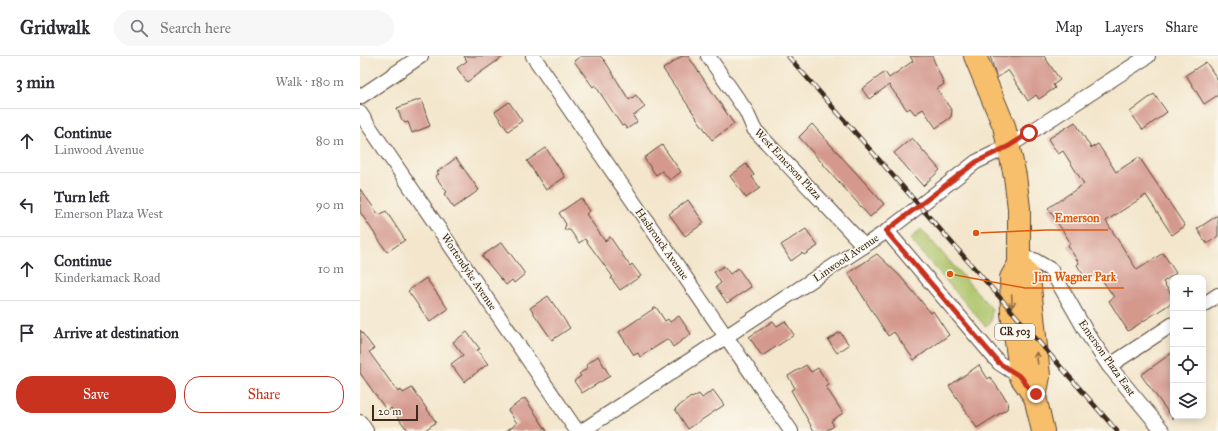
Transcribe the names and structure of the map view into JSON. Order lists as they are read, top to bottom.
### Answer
{
  "streets": {
    "main road": ["CR 503"],
    "street": [
      "West Emerson Plaza",
      "Hasbrouck Avenue",
      "Linwood Avenue",
      "Wortendyke Avenue",
      "Emerson Plaza East"
    ]
  },
  "crossings": [
    ["West Emerson Plaza", "Linwood Avenue"],
    ["Hasbrouck Avenue", "Linwood Avenue"],
    ["Linwood Avenue", "CR 503"],
    ["CR 503", "Emerson Plaza East"]
  ],
  "places": ["Emerson", "Jim Wagner Park"],
  "scale_bar": "20 m",
  "page": {
    "header": "Gridwalk",
    "search": "Search here",
    "nav": ["Map", "Layers", "Share"],
    "heading": ["3 min", "Walk · 180 m"],
    "list": [
      ["Continue", "Linwood Avenue", "80 m"],
      ["Turn left", "Emerson Plaza West", "90 m"],
      ["Continue", "Kinderkamack Road", "10 m"],
      "Arrive at destination"
    ],
    "map_buttons": ["+", "−"],
    "buttons": ["Save", "Share"],
    "scale": "20 m"
  }
}
